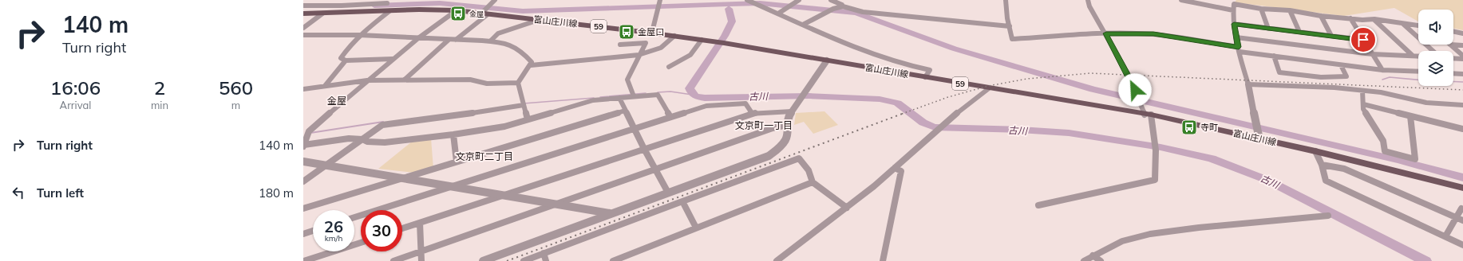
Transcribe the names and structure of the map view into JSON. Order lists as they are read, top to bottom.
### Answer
{
  "streets": {
    "main road": ["富山庄川線", "59"]
  },
  "districts": ["金屋", "文京町一丁目", "文京町二丁目"],
  "water": ["古川"],
  "places": {
    "bus stop": ["金屋", "金屋口", "寺町"]
  },
  "page": {
    "turn": ["140 m", "Turn right"],
    "eta": [
      "16:06",
      "Arrival",
      "2",
      "min",
      "560",
      "m"
    ],
    "list": [
      {
        "name": "Turn right",
        "value": "140 m"
      },
      {
        "name": "Turn left",
        "value": "180 m"
      }
    ],
    "speed": "26 km/h",
    "limit": "30"
  }
}
